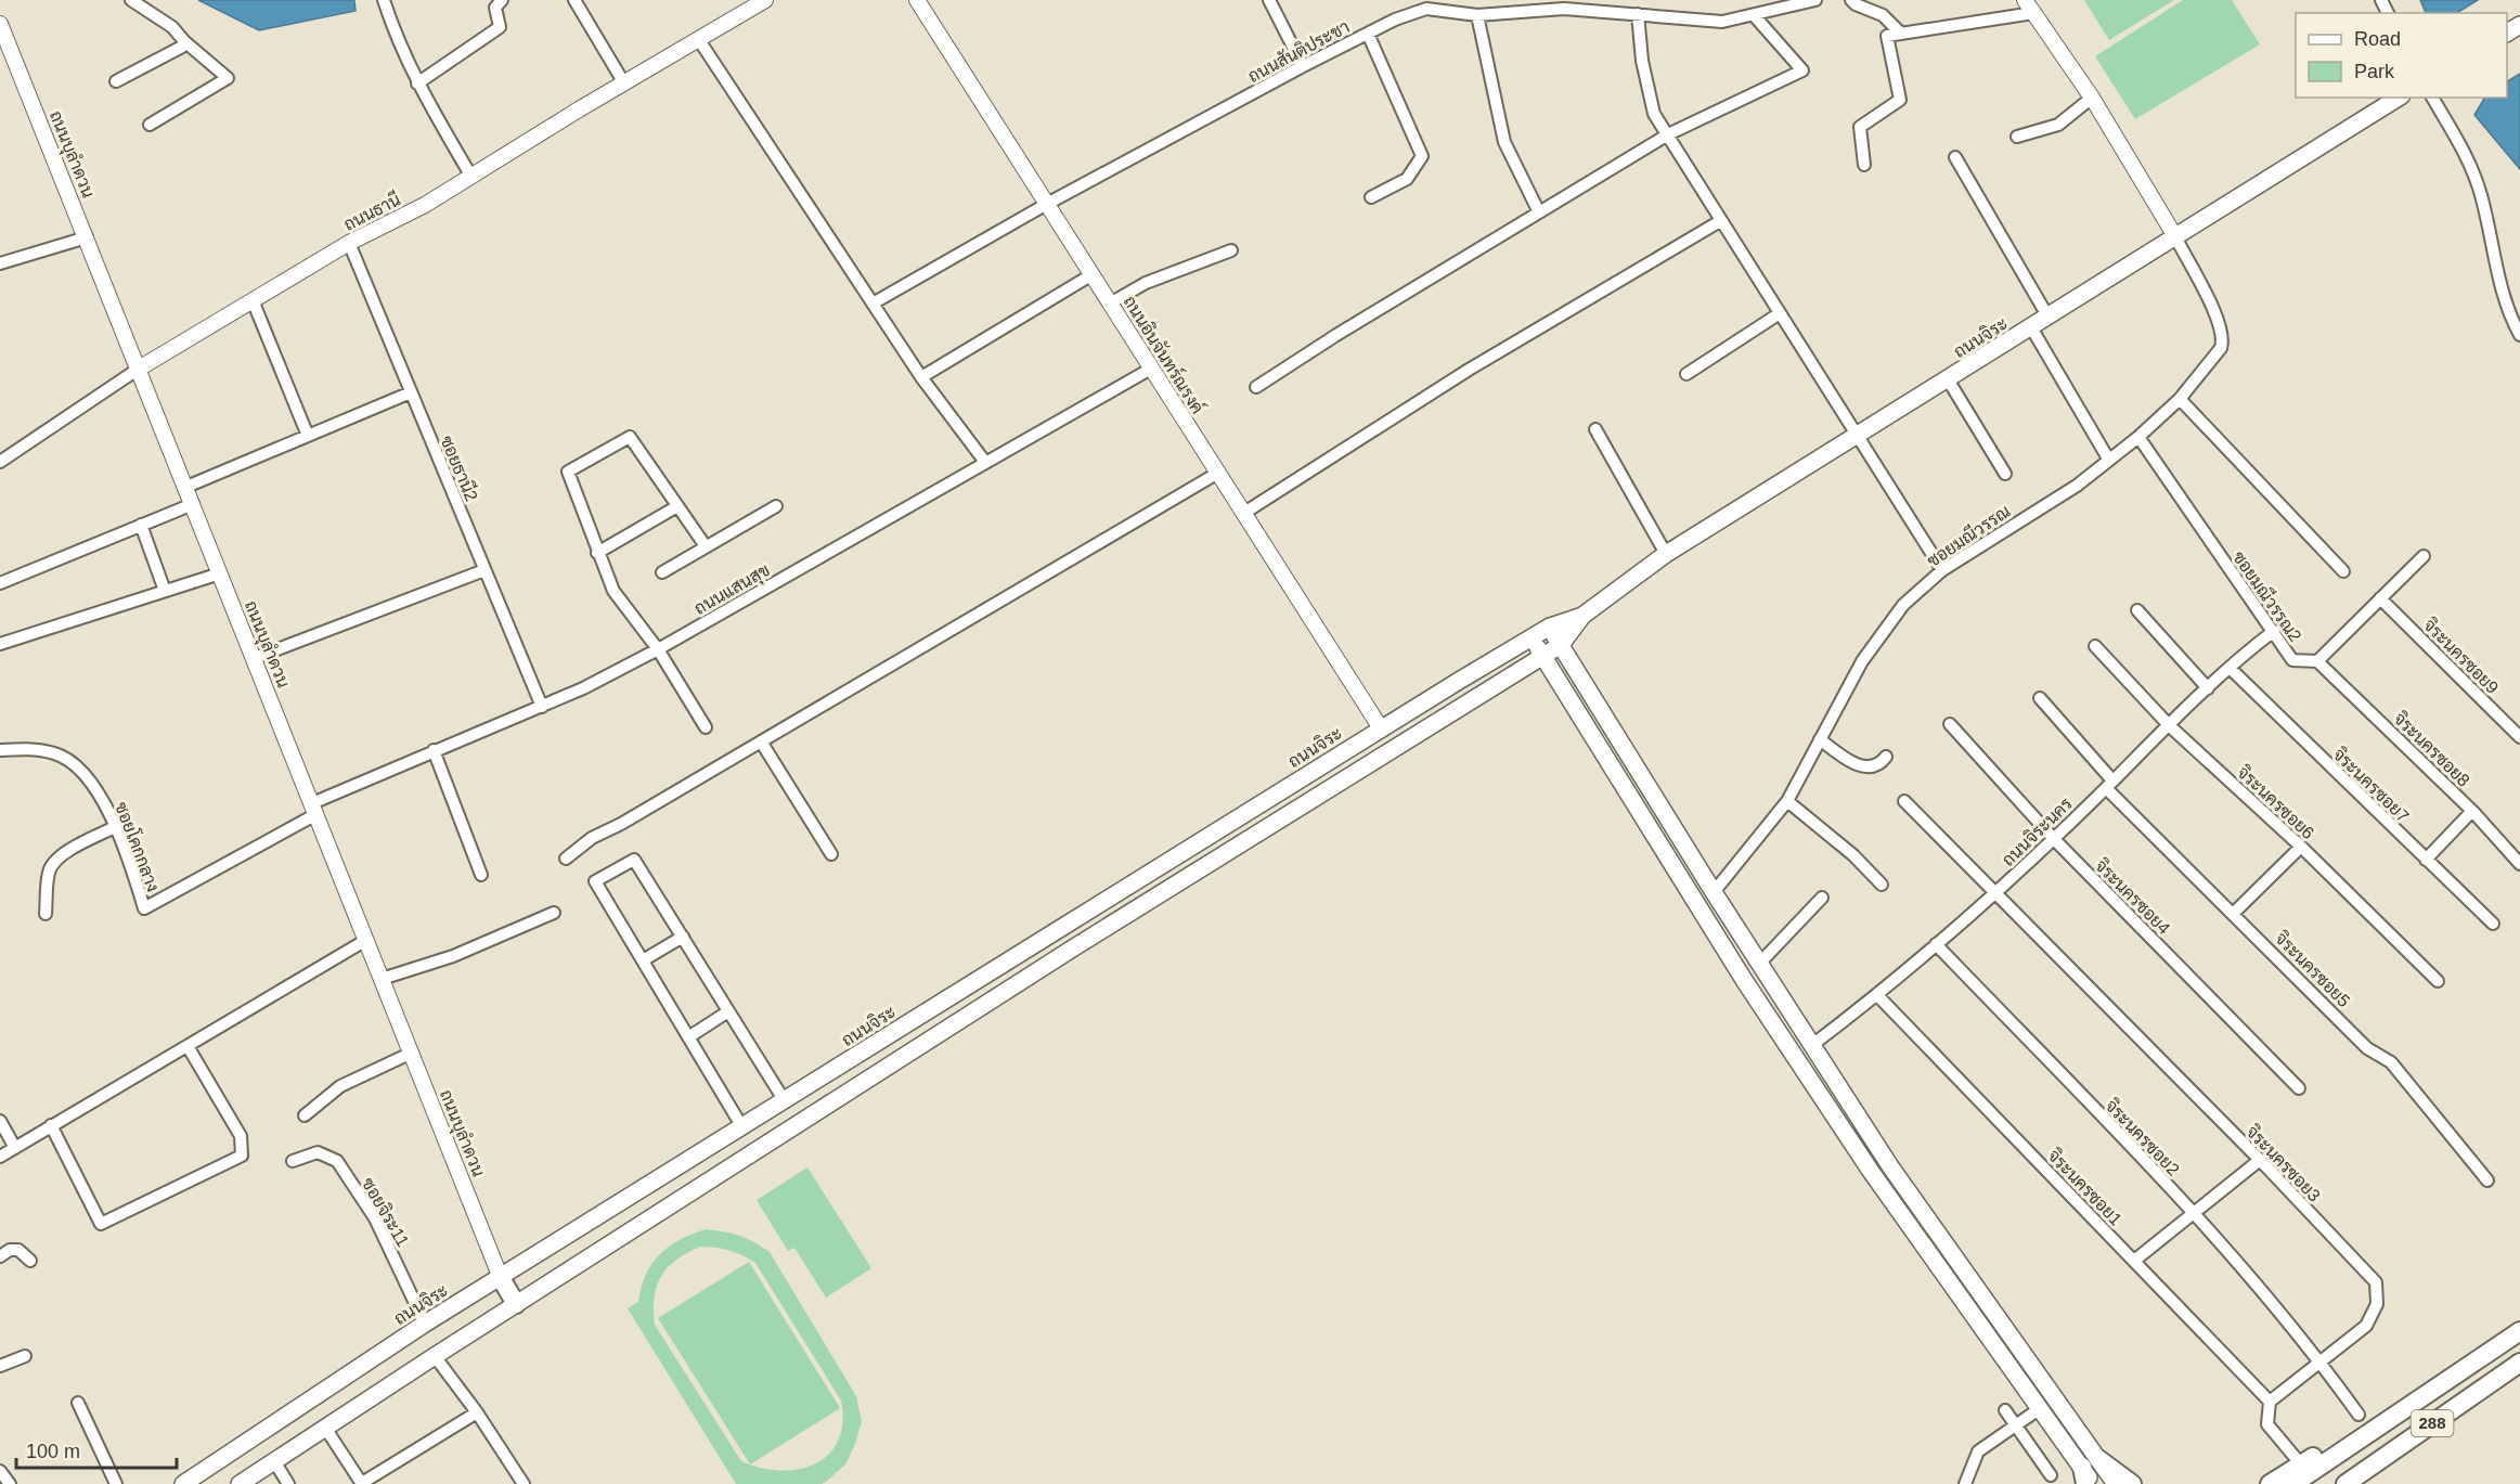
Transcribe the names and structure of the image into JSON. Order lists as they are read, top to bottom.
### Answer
{
  "streets": {
    "main road": ["ถนนจิระ", "288"],
    "street": [
      "ถนนสันติประชา",
      "ถนนบุลำดวน",
      "ถนนธานี",
      "ถนนอินจันทร์ณรงค์",
      "ซอยธานี2",
      "ซอยมณีวรรณ",
      "ถนนแสนสุข",
      "ซอยมณีวรรณ2",
      "จิระนครซอย9",
      "จิระนครซอย8",
      "จิระนครซอย7",
      "จิระนครซอย6",
      "ถนนจิระนคร",
      "ซอยโคกกลาง",
      "จิระนครซอย4",
      "จิระนครซอย5",
      "จิระนครซอย2",
      "จิระนครซอย3",
      "จิระนครซอย1",
      "ซอยจิระ11"
    ]
  },
  "crossings": [
    ["ถนนสันติประชา", "ถนนอินจันทร์ณรงค์"],
    ["ถนนบุลำดวน", "ถนนธานี"],
    ["ถนนบุลำดวน", "ถนนจิระ"],
    ["ถนนบุลำดวน", "ถนนแสนสุข"],
    ["ถนนบุลำดวน", "ซอยโคกกลาง"],
    ["ถนนธานี", "ซอยธานี2"],
    ["ถนนจิระ", "ถนนอินจันทร์ณรงค์"],
    ["ถนนจิระ", "ซอยมณีวรรณ"],
    ["ถนนจิระ", "ซอยจิระ11"],
    ["ถนนอินจันทร์ณรงค์", "ถนนแสนสุข"],
    ["ซอยธานี2", "ถนนแสนสุข"],
    ["ซอยมณีวรรณ", "ซอยมณีวรรณ2"],
    ["ถนนแสนสุข", "ซอยโคกกลาง"],
    ["ซอยมณีวรรณ2", "จิระนครซอย8"],
    ["ซอยมณีวรรณ2", "ถนนจิระนคร"],
    ["จิระนครซอย7", "ถนนจิระนคร"],
    ["จิระนครซอย6", "ถนนจิระนคร"],
    ["ถนนจิระนคร", "จิระนครซอย4"],
    ["ถนนจิระนคร", "จิระนครซอย5"],
    ["ถนนจิระนคร", "จิระนครซอย2"],
    ["ถนนจิระนคร", "จิระนครซอย3"],
    ["ถนนจิระนคร", "จิระนครซอย1"],
    ["จิระนครซอย2", "จิระนครซอย3"],
    ["จิระนครซอย3", "จิระนครซอย1"]
  ],
  "legend": ["Road", "Park"],
  "scale_bar": "100 m"
}
